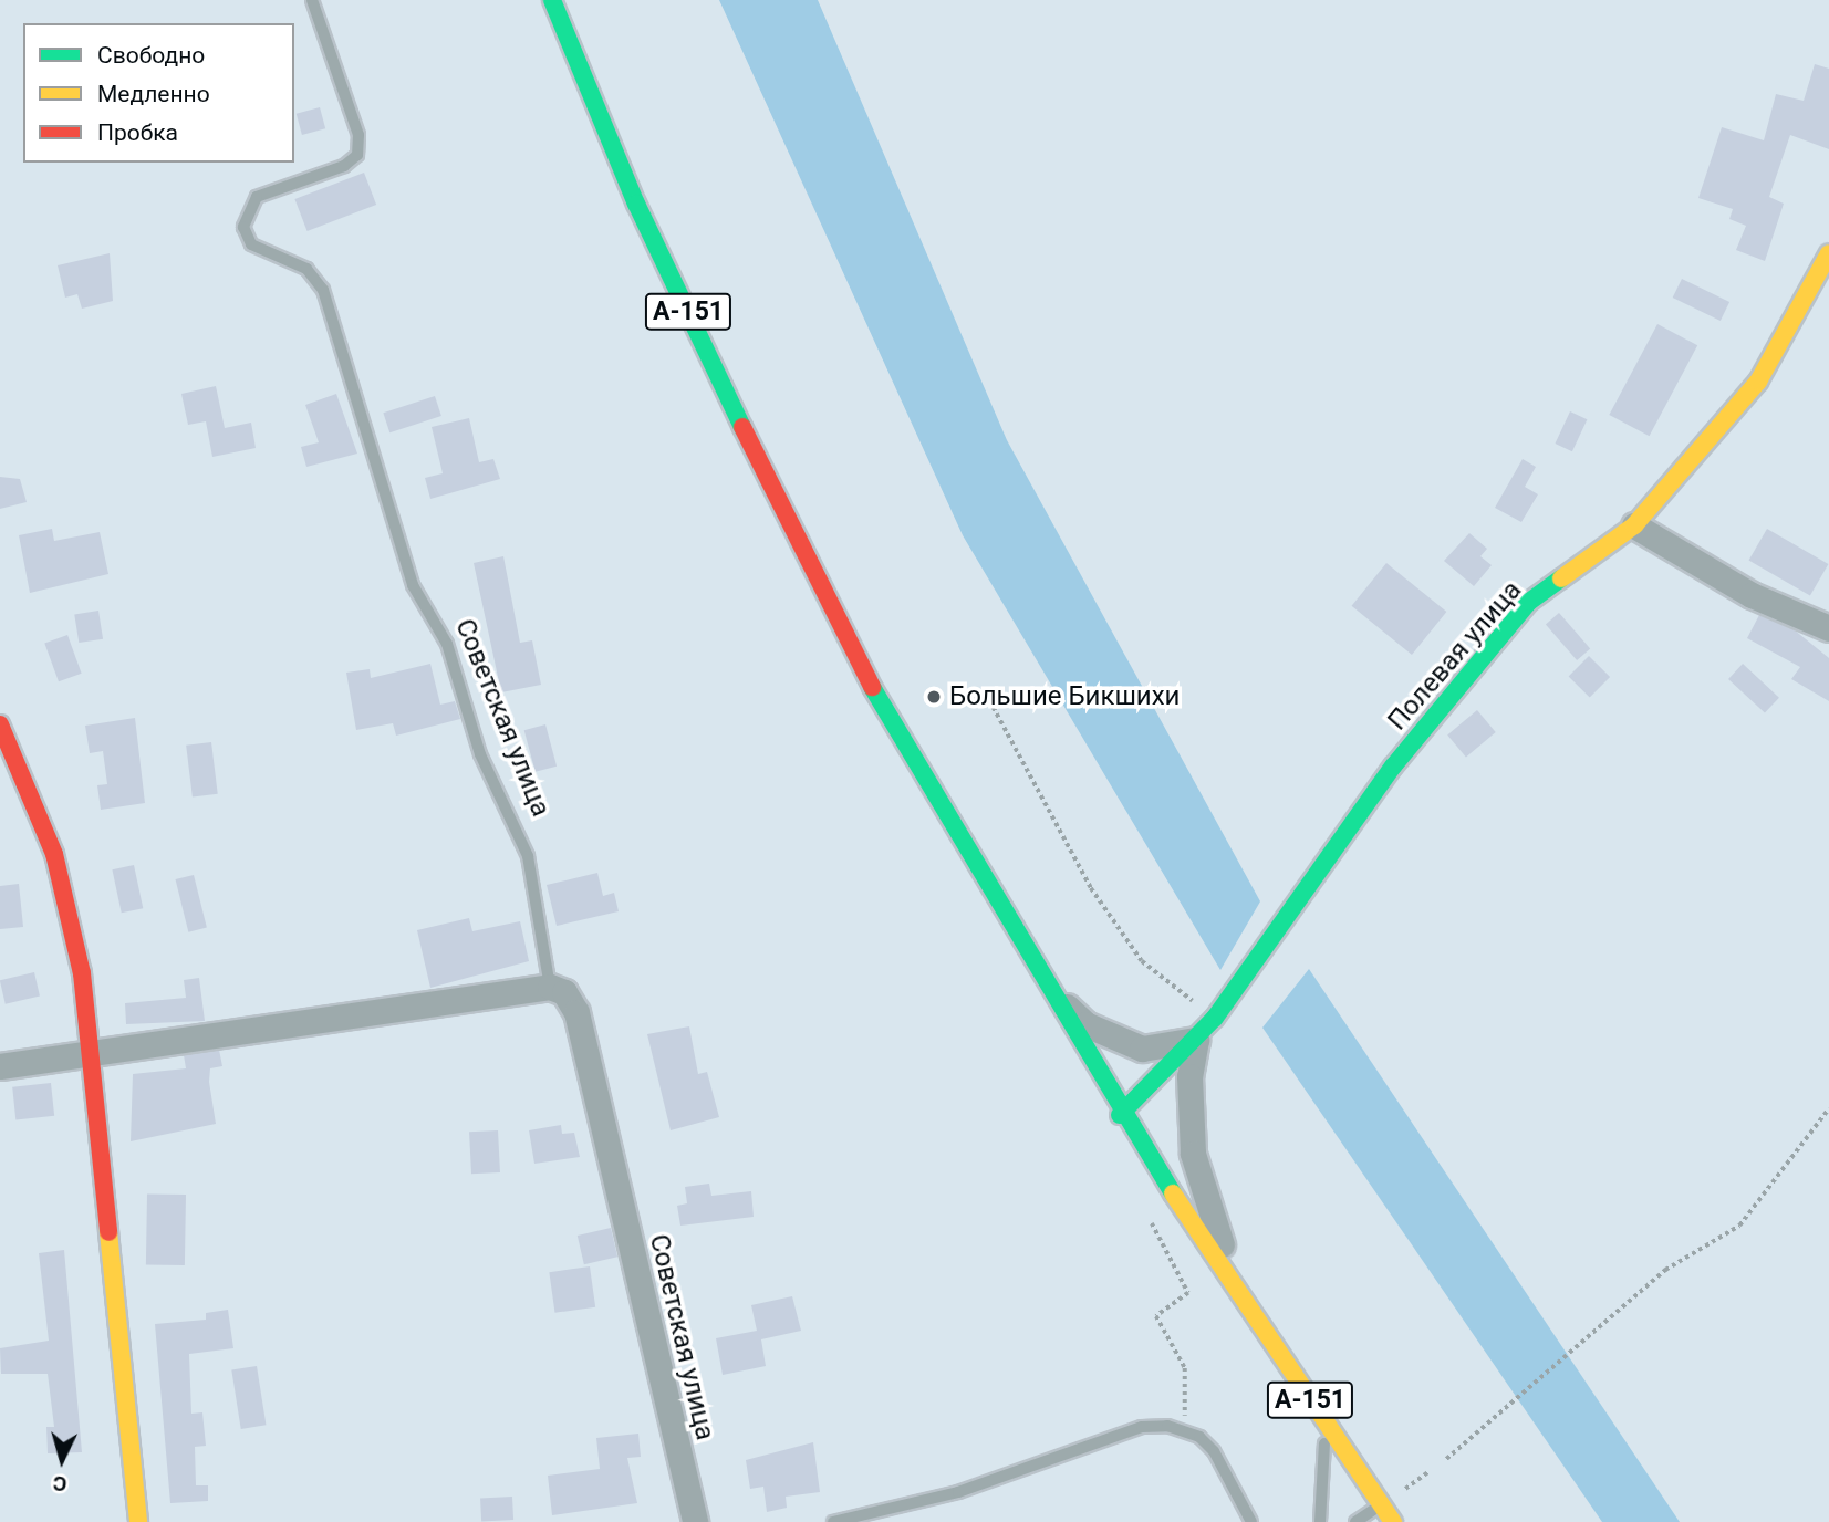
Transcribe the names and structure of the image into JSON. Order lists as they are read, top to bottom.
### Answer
{
  "streets": {
    "main road": ["А-151", "Полевая улица"],
    "street": ["Советская улица"]
  },
  "crossings": [
    ["А-151", "Полевая улица"]
  ],
  "places": ["Большие Бикшихи"],
  "legend": ["Свободно", "Медленно", "Пробка"],
  "north": "bottom"
}
